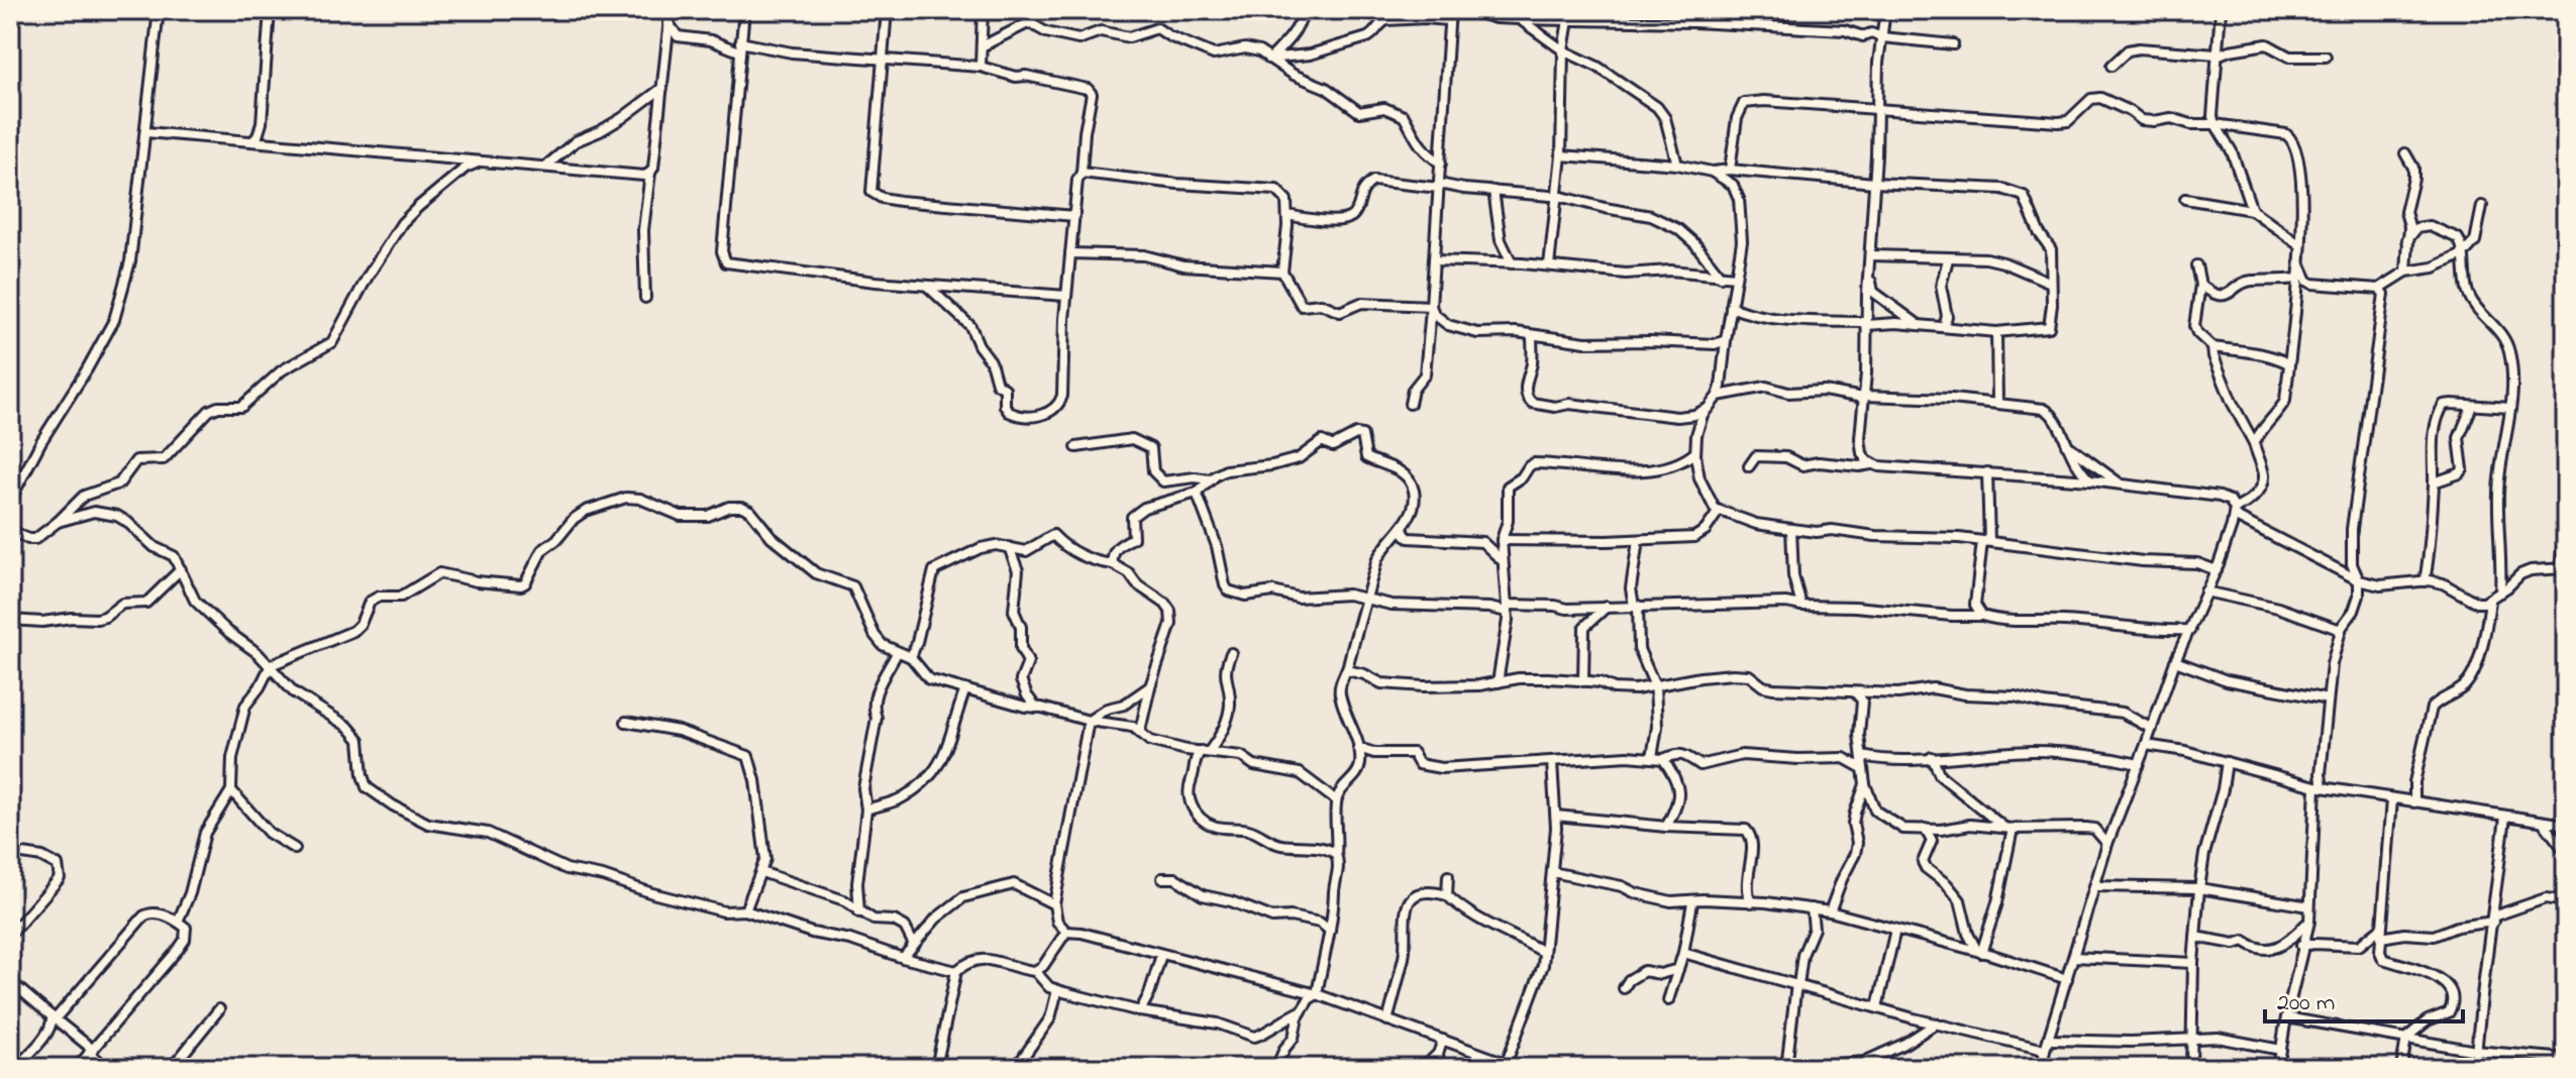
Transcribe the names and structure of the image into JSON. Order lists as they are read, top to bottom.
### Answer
{
  "scale_bar": "200 m"
}
